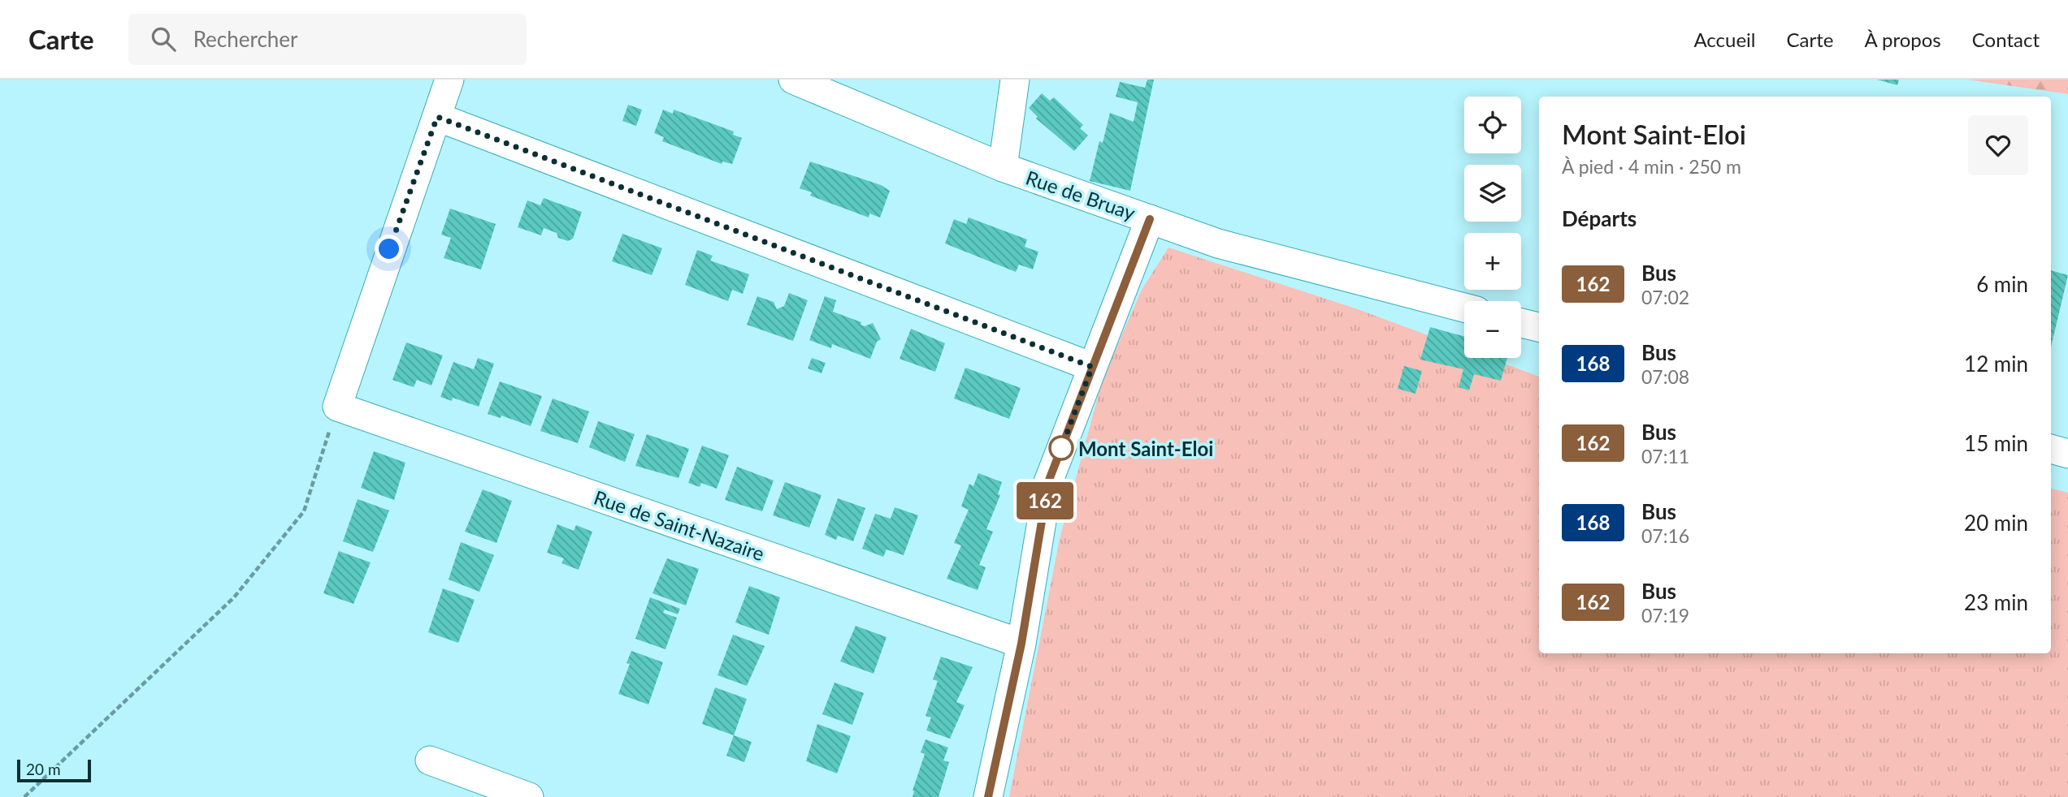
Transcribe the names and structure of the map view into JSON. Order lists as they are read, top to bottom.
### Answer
{
  "streets": {
    "street": ["Rue de Bruay", "Rue de Saint-Nazaire"]
  },
  "places": ["Mont Saint-Eloi"],
  "lines": ["bus line 162"],
  "scale_bar": "20 m",
  "page": {
    "header": "Carte",
    "search": "Rechercher",
    "nav": [
      "Accueil",
      "Carte",
      "À propos",
      "Contact"
    ],
    "on_map": "162",
    "map_buttons": ["+", "−"],
    "heading": [
      ["Mont Saint-Eloi", "À pied · 4 min · 250 m"],
      "Départs"
    ],
    "list": [
      {
        "mark": "162",
        "name": "Bus",
        "note": "07:02",
        "value": "6 min"
      },
      {
        "mark": "168",
        "name": "Bus",
        "note": "07:08",
        "value": "12 min"
      },
      {
        "mark": "162",
        "name": "Bus",
        "note": "07:11",
        "value": "15 min"
      },
      {
        "mark": "168",
        "name": "Bus",
        "note": "07:16",
        "value": "20 min"
      },
      {
        "mark": "162",
        "name": "Bus",
        "note": "07:19",
        "value": "23 min"
      }
    ],
    "scale": "20 m"
  }
}
